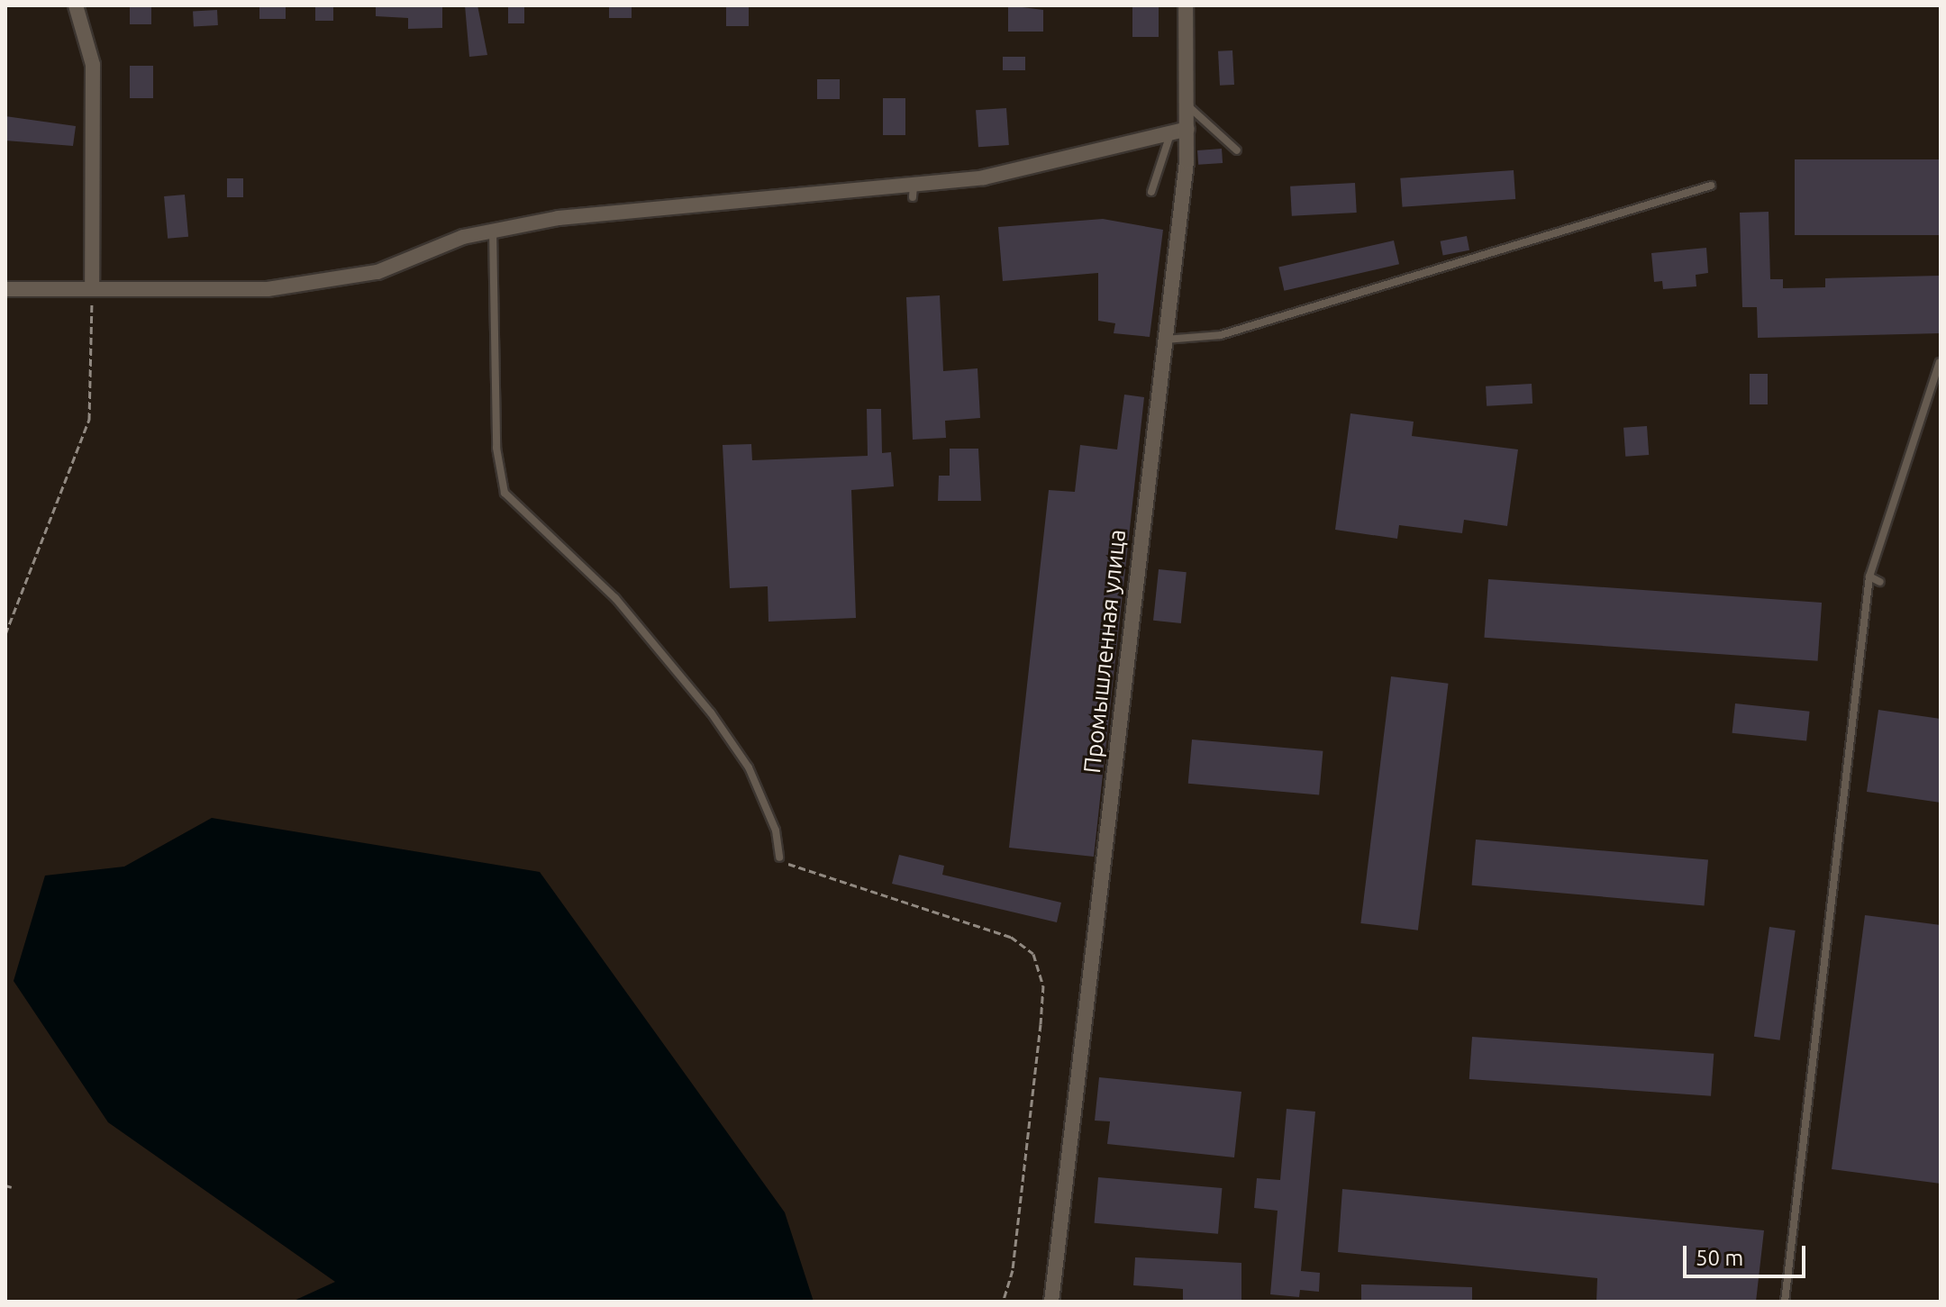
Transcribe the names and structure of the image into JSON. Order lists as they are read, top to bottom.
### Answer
{
  "streets": {
    "street": ["Промышленная улица"]
  },
  "scale_bar": "50 m"
}
